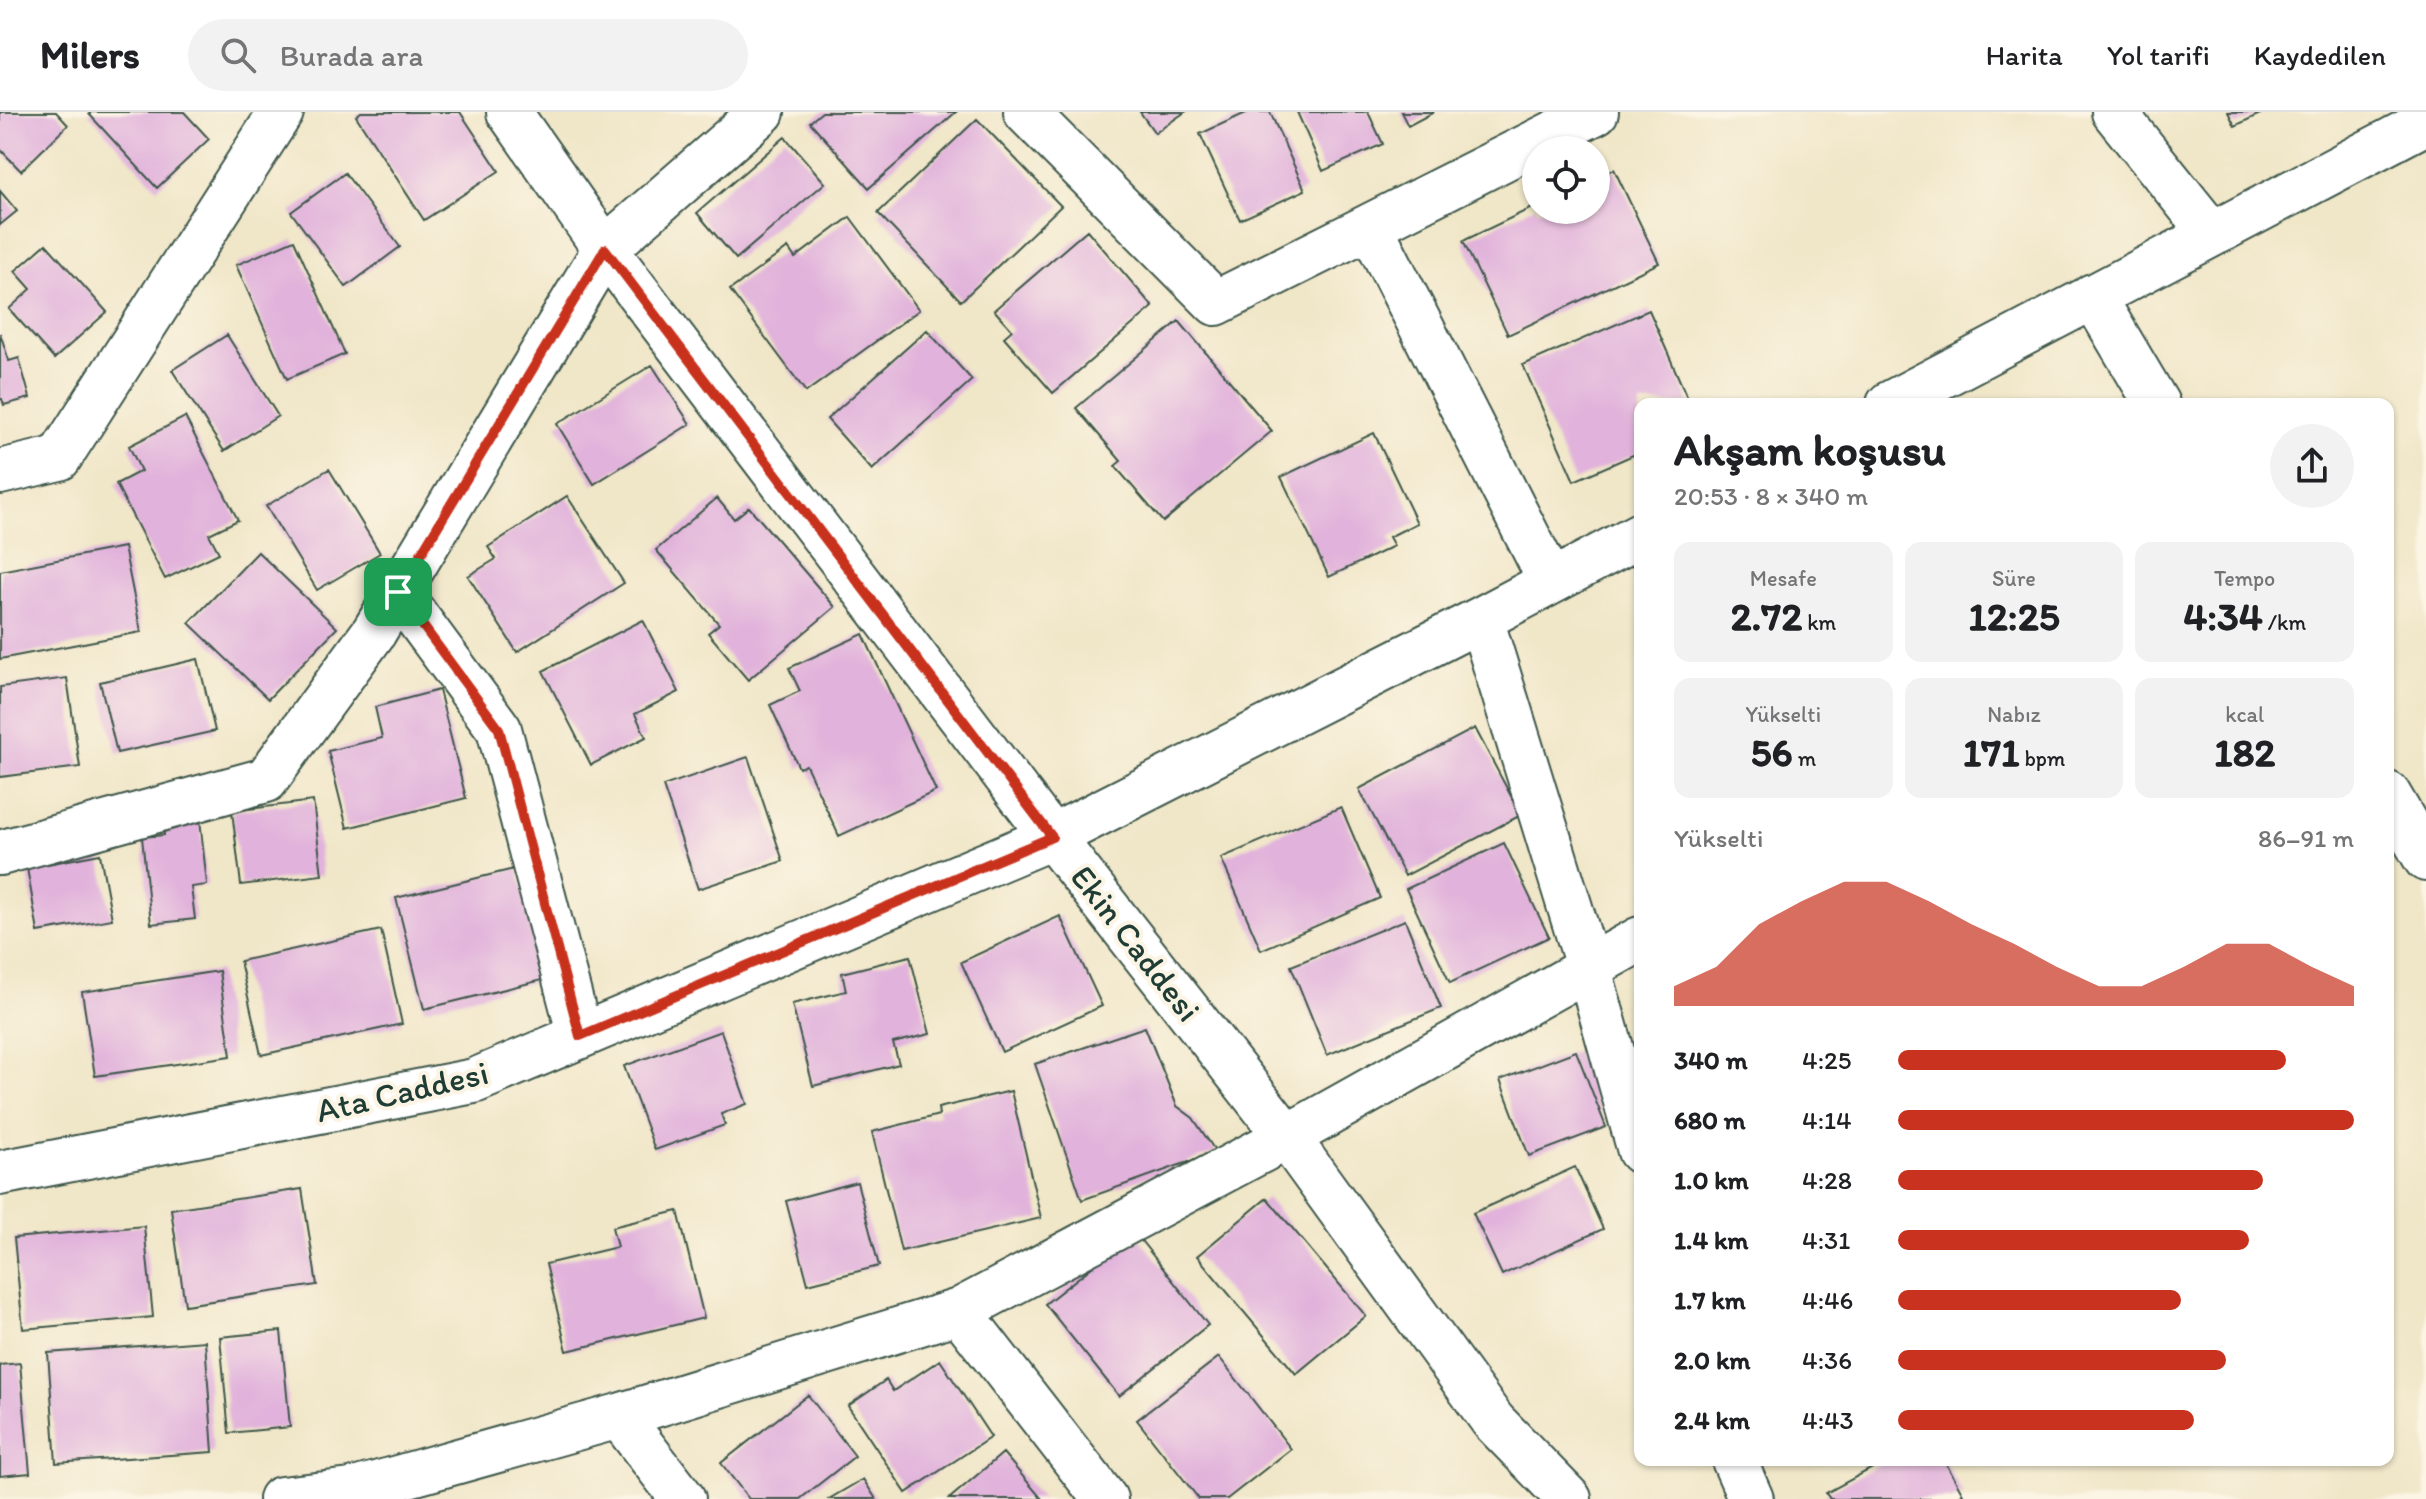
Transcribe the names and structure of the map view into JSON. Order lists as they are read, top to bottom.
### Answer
{
  "streets": {
    "street": ["Ekin Caddesi", "Ata Caddesi"]
  },
  "crossings": [
    ["Ekin Caddesi", "Ata Caddesi"]
  ],
  "page": {
    "header": "Milers",
    "search": "Burada ara",
    "nav": ["Harita", "Yol tarifi", "Kaydedilen"],
    "heading": ["Akşam koşusu", "20:53 · 8 × 340 m"],
    "stats": [
      ["Mesafe", "2.72 km"],
      ["Süre", "12:25"],
      ["Tempo", "4:34 /km"],
      ["Yükselti", "56 m"],
      ["Nabız", "171 bpm"],
      ["kcal", "182"]
    ],
    "chart": ["Yükselti", "86–91 m"],
    "list": [
      {
        "name": "340 m",
        "note": "4:25"
      },
      {
        "name": "680 m",
        "note": "4:14"
      },
      {
        "name": "1.0 km",
        "note": "4:28"
      },
      {
        "name": "1.4 km",
        "note": "4:31"
      },
      {
        "name": "1.7 km",
        "note": "4:46"
      },
      {
        "name": "2.0 km",
        "note": "4:36"
      },
      {
        "name": "2.4 km",
        "note": "4:43"
      }
    ]
  }
}
